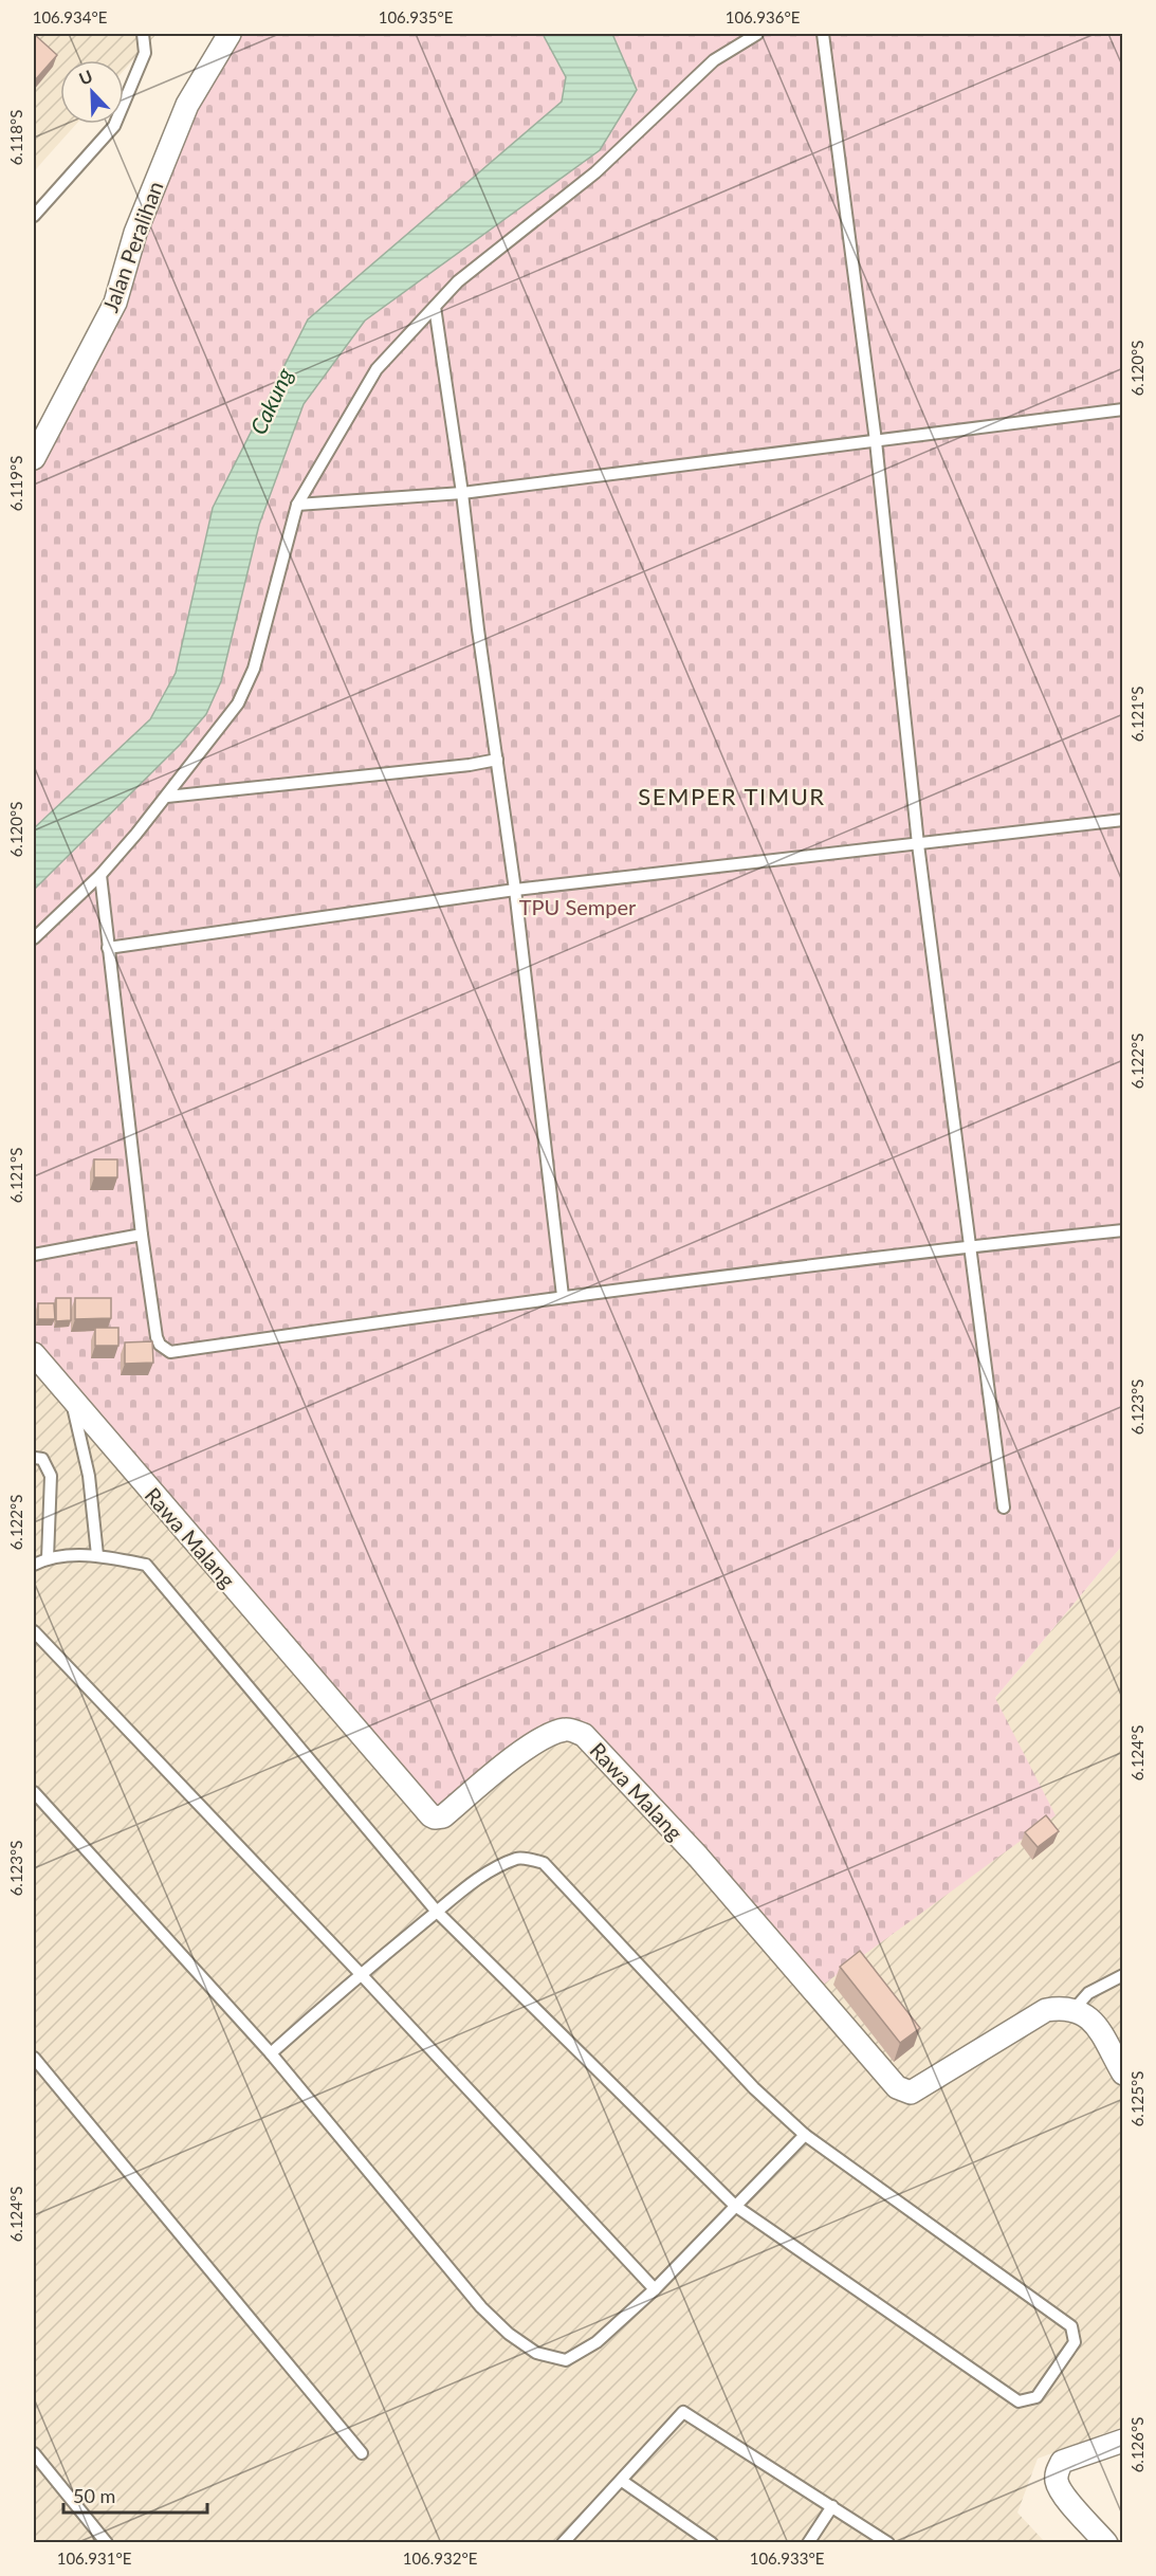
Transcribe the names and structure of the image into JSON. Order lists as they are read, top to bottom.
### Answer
{
  "streets": {
    "street": ["Jalan Peralihan", "Rawa Malang"]
  },
  "districts": ["SEMPER TIMUR"],
  "water": ["Cakung"],
  "parks": ["TPU Semper"],
  "scale_bar": "50 m",
  "north": "top left",
  "coordinates": [
    "106.934°E",
    "106.935°E",
    "106.936°E",
    "6.118°S",
    "6.120°S",
    "6.119°S",
    "6.121°S",
    "6.122°S",
    "6.123°S",
    "6.124°S",
    "6.125°S",
    "6.126°S",
    "106.931°E",
    "106.932°E",
    "106.933°E"
  ]
}
